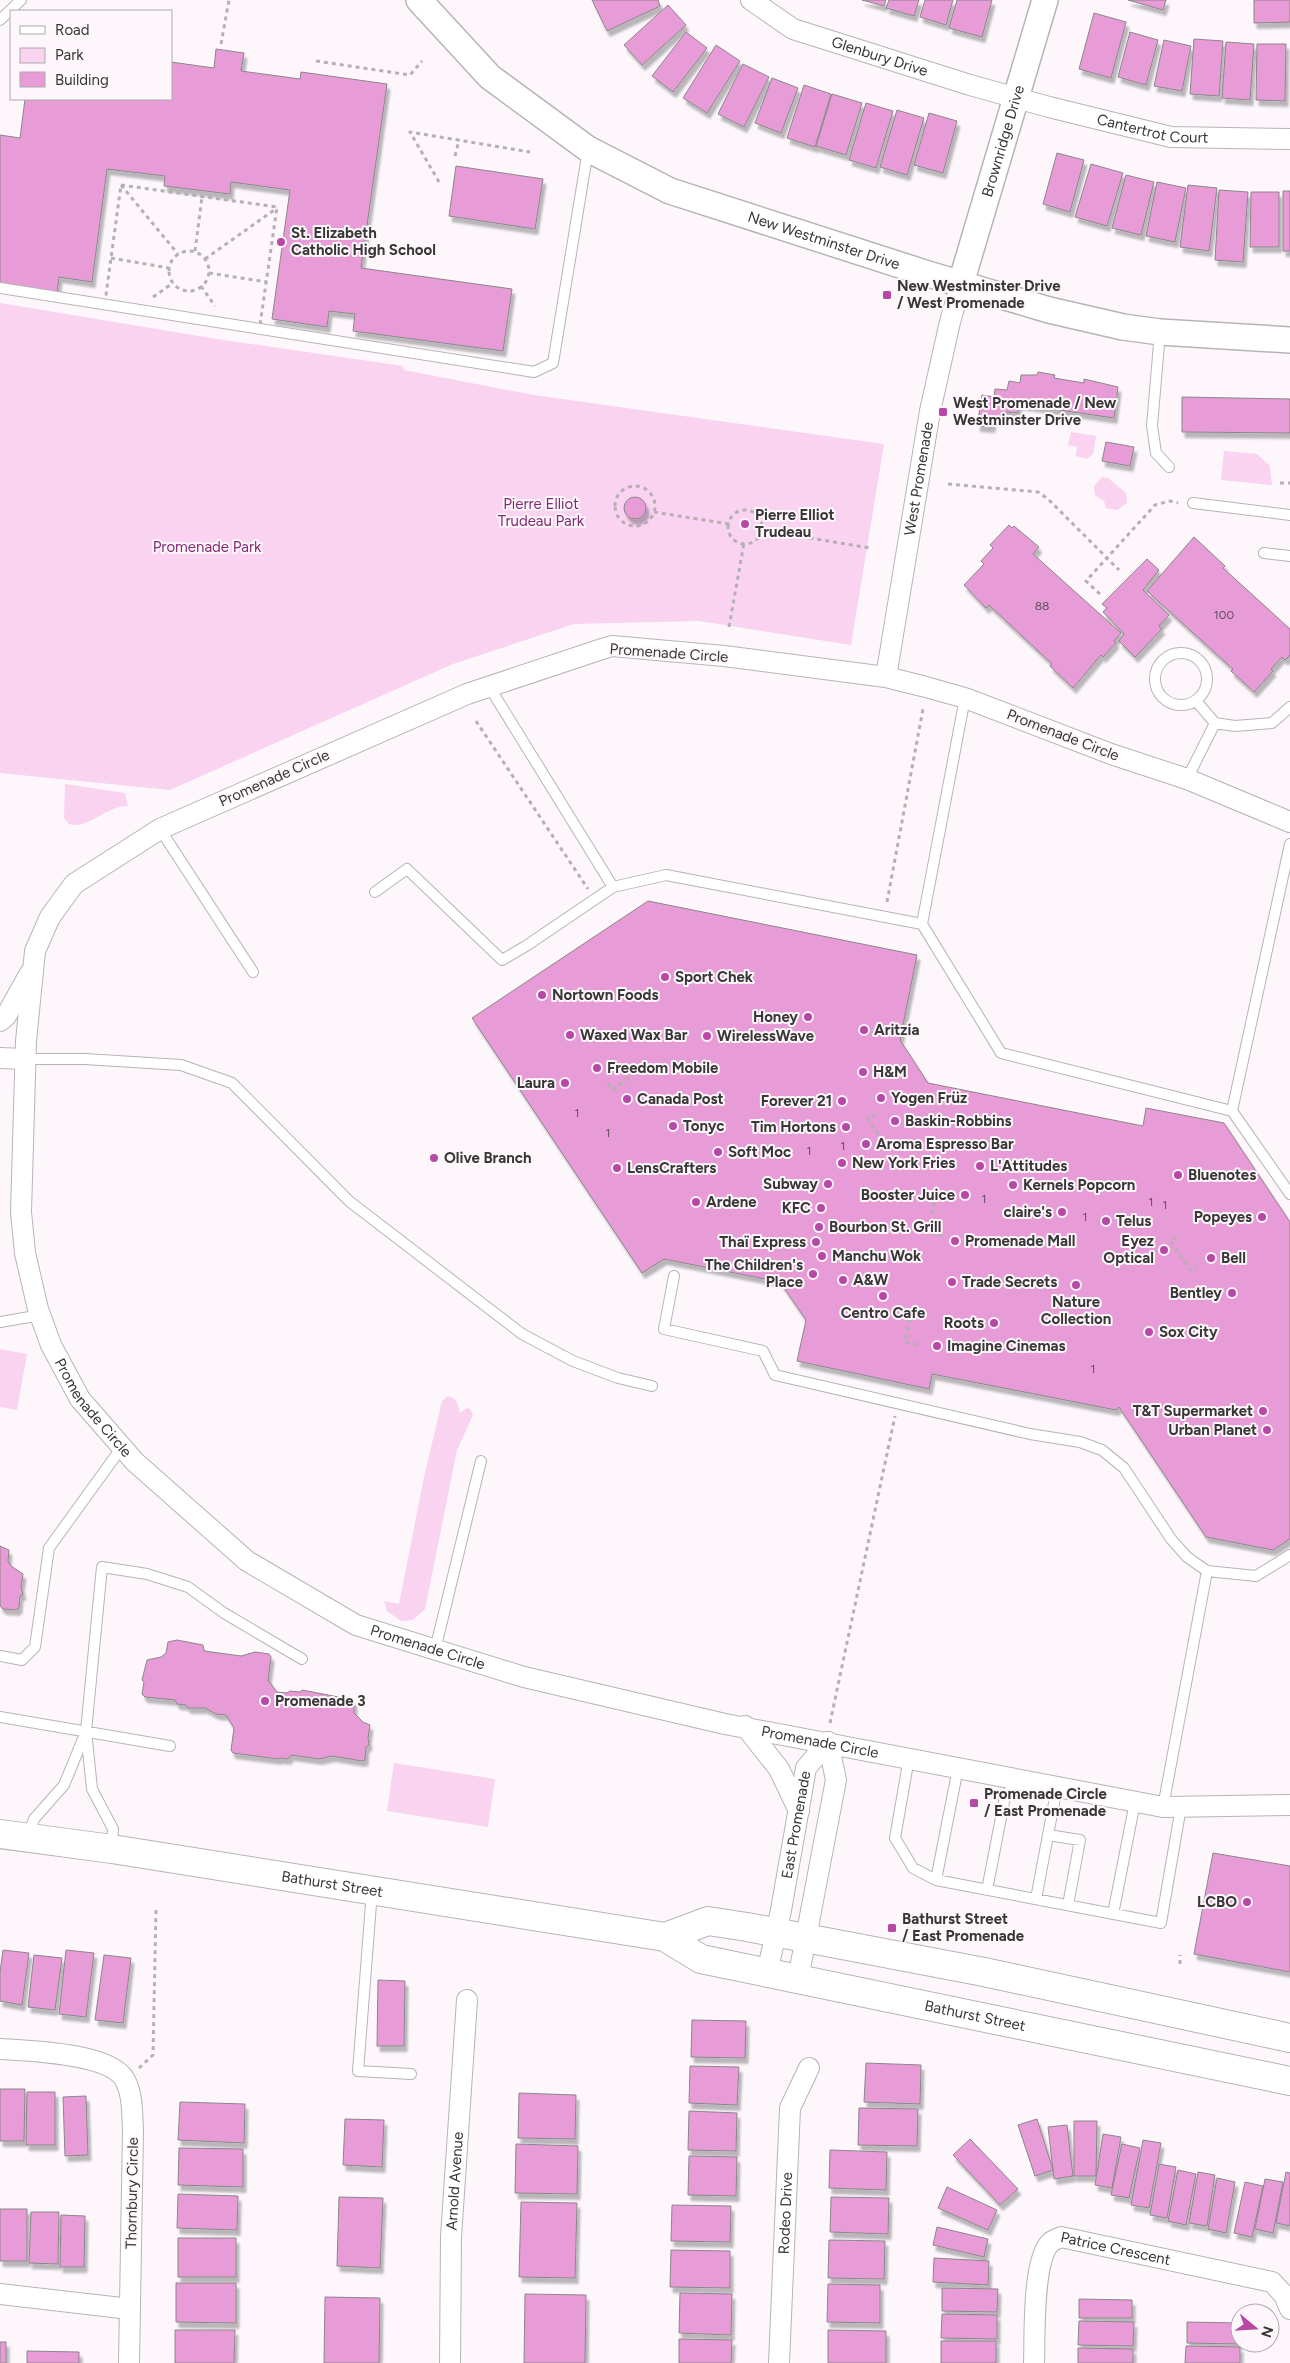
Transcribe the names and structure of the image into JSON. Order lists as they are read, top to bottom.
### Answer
{
  "streets": {
    "main road": ["Bathurst Street"],
    "street": [
      "Glenbury Drive",
      "Cantertrot Court",
      "Brownridge Drive",
      "New Westminster Drive",
      "West Promenade",
      "Promenade Circle",
      "East Promenade",
      "Arnold Avenue",
      "Thornbury Circle",
      "Rodeo Drive",
      "Patrice Crescent"
    ]
  },
  "crossings": [
    ["Glenbury Drive", "Cantertrot Court"],
    ["Glenbury Drive", "Brownridge Drive"],
    ["Cantertrot Court", "Brownridge Drive"],
    ["Brownridge Drive", "New Westminster Drive"],
    ["Brownridge Drive", "West Promenade"],
    ["New Westminster Drive", "West Promenade"],
    ["West Promenade", "Promenade Circle"],
    ["Promenade Circle", "East Promenade"],
    ["East Promenade", "Bathurst Street"]
  ],
  "parks": ["Pierre Elliot Trudeau Park", "Promenade Park"],
  "places": {
    "other": [
      "St. Elizabeth Catholic High School",
      "Pierre Elliot Trudeau",
      "Sport Chek",
      "Nortown Foods",
      "Honey",
      "Aritzia",
      "Waxed Wax Bar",
      "WirelessWave",
      "Freedom Mobile",
      "H&M",
      "Laura",
      "Yogen Früz",
      "Canada Post",
      "Forever 21",
      "Baskin-Robbins",
      "Tonyc",
      "Tim Hortons",
      "Aroma Espresso Bar",
      "Soft Moc",
      "Olive Branch",
      "New York Fries",
      "L'Attitudes",
      "LensCrafters",
      "Bluenotes",
      "Subway",
      "Kernels Popcorn",
      "Booster Juice",
      "Ardene",
      "KFC",
      "claire's",
      "Popeyes",
      "Telus",
      "Bourbon St. Grill",
      "Promenade Mall",
      "Thaï Express",
      "Eyez Optical",
      "Manchu Wok",
      "Bell",
      "The Children's Place",
      "A&W",
      "Trade Secrets",
      "Nature Collection",
      "Bentley",
      "Centro Cafe",
      "Roots",
      "Sox City",
      "Imagine Cinemas",
      "T&T Supermarket",
      "Urban Planet",
      "Promenade 3",
      "LCBO"
    ],
    "transit": [
      "New Westminster Drive / West Promenade",
      "West Promenade / New Westminster Drive",
      "Promenade Circle / East Promenade",
      "Bathurst Street / East Promenade"
    ]
  },
  "house_numbers": [
    "88",
    "100",
    "1",
    "1",
    "1",
    "1",
    "1",
    "1",
    "1",
    "1",
    "1"
  ],
  "legend": ["Road", "Park", "Building"],
  "north": "right"
}
